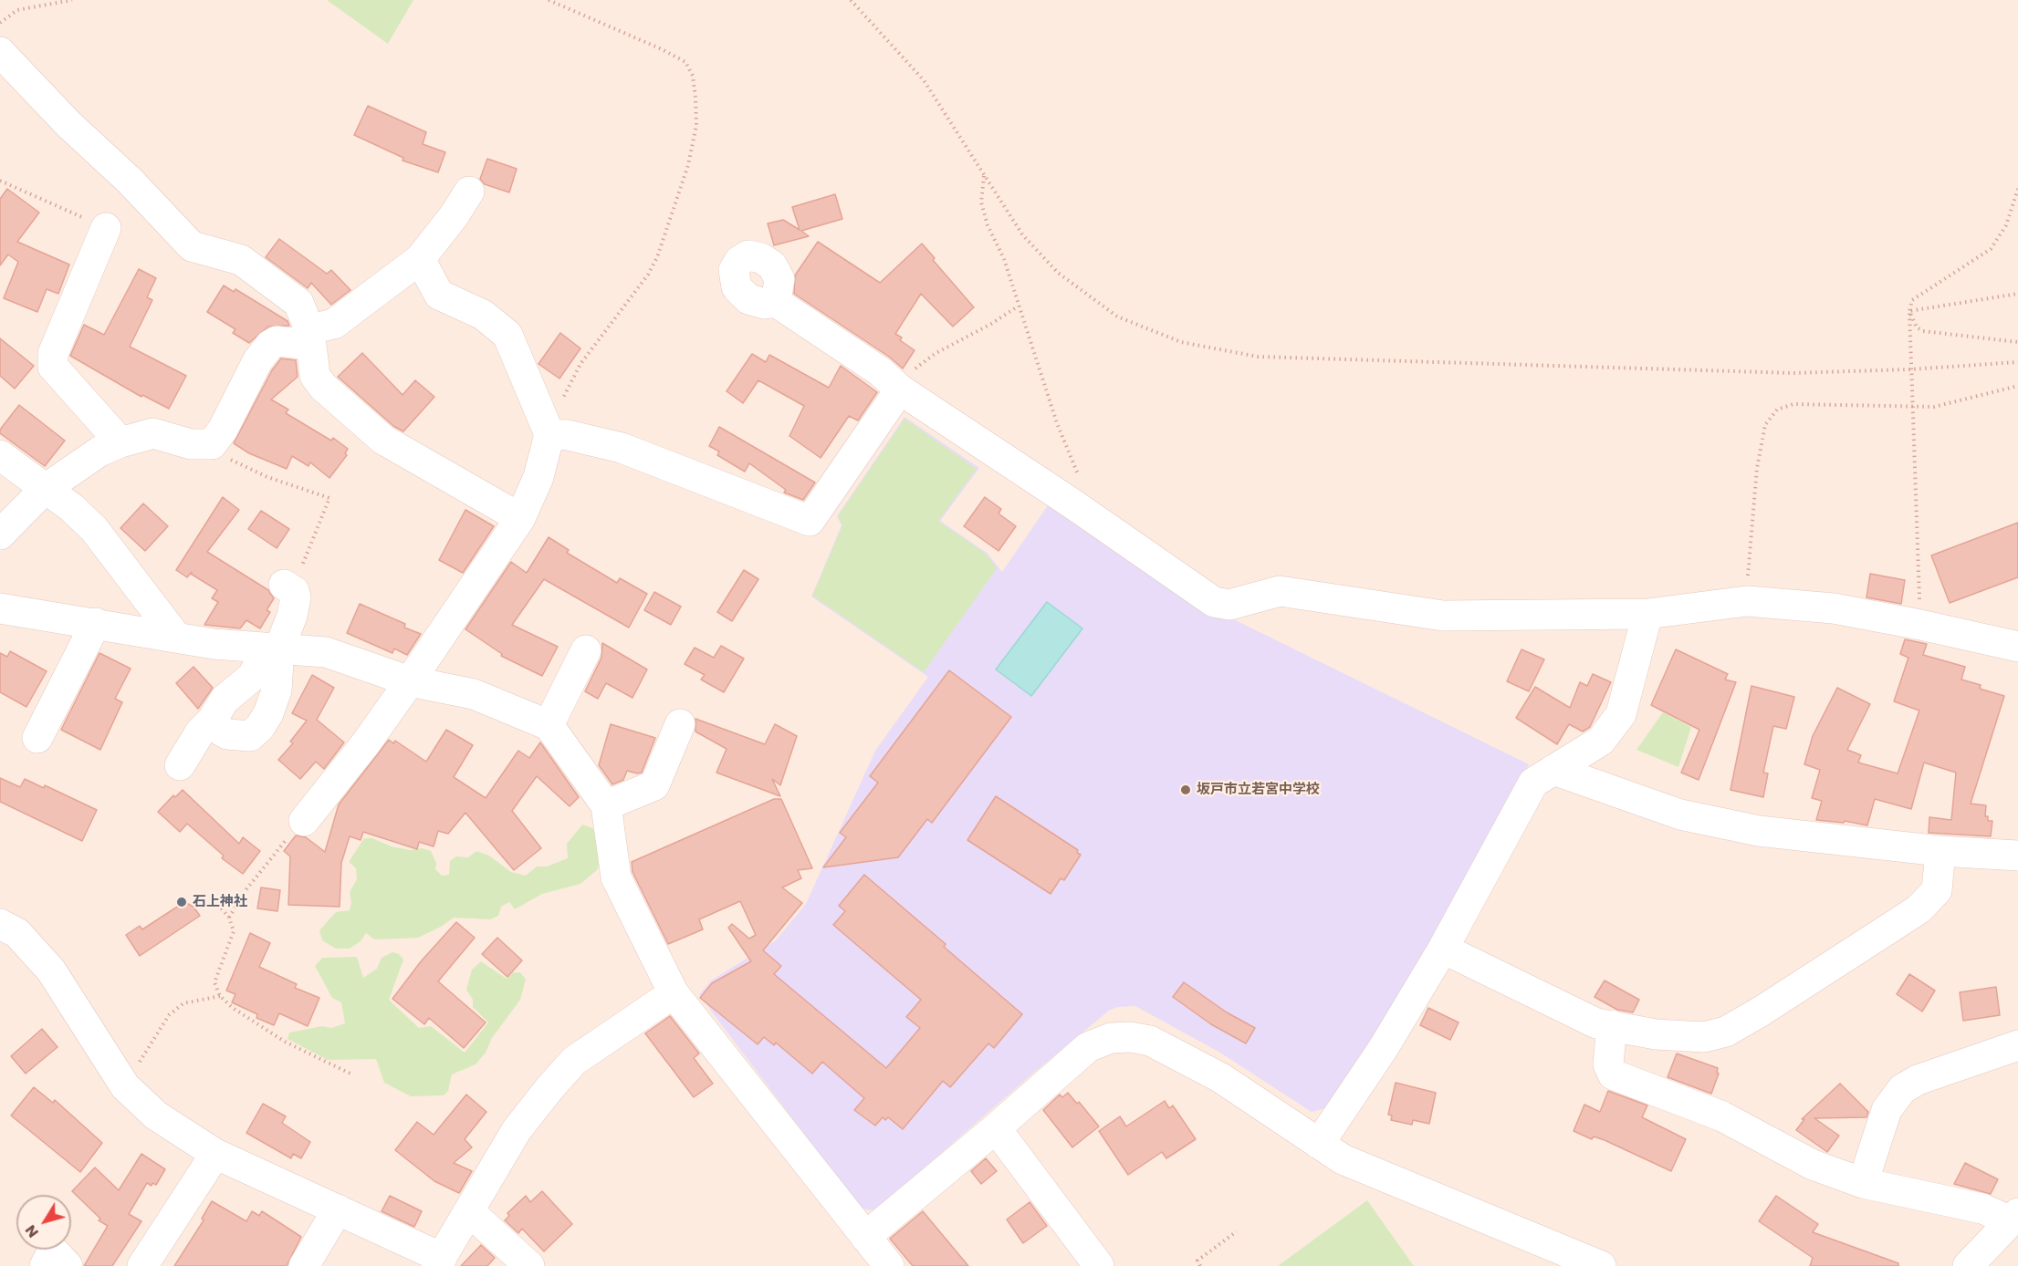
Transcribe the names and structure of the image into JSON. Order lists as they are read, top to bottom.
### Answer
{
  "places": ["坂戸市立若宮中学校", "石上神社"],
  "north": "bottom left"
}
